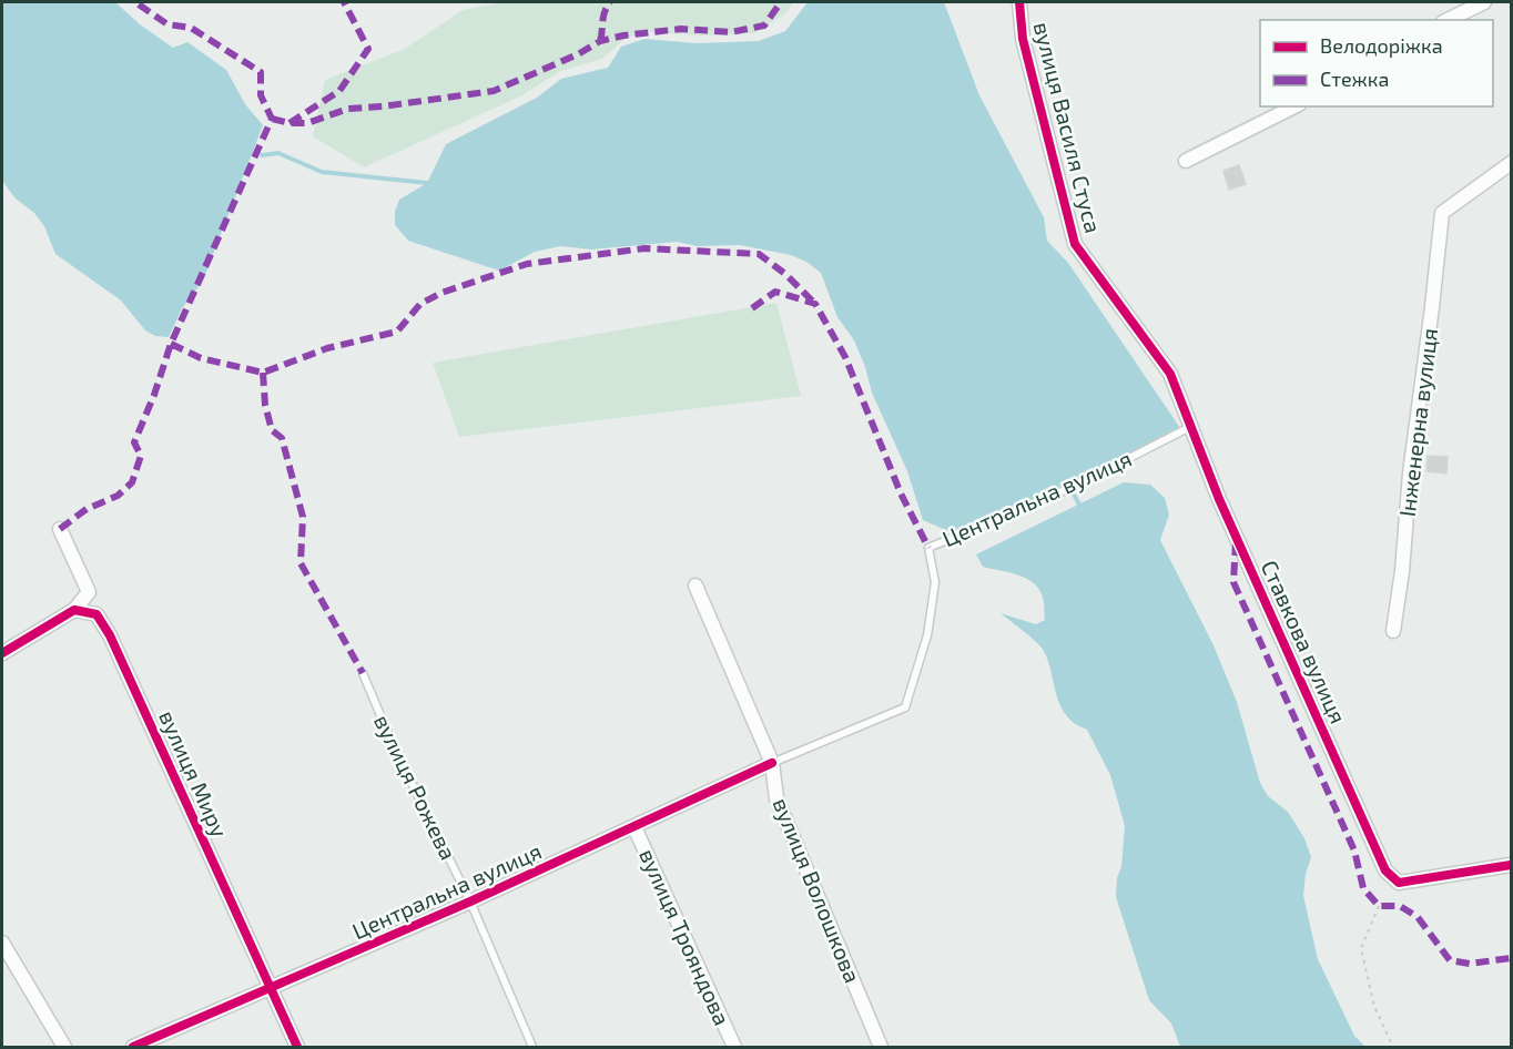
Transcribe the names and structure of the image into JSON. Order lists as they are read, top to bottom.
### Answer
{
  "streets": {
    "street": [
      "вулиця Василя Стуса",
      "Інженерна вулиця",
      "Центральна вулиця",
      "Ставкова вулиця",
      "вулиця Миру",
      "вулиця Волошкова",
      "вулиця Трояндова"
    ],
    "lane": ["вулиця Рожева"]
  },
  "crossings": [
    ["вулиця Василя Стуса", "Центральна вулиця"],
    ["вулиця Василя Стуса", "Ставкова вулиця"],
    ["Центральна вулиця", "Ставкова вулиця"],
    ["Центральна вулиця", "вулиця Миру"],
    ["Центральна вулиця", "вулиця Рожева"],
    ["Центральна вулиця", "вулиця Волошкова"],
    ["Центральна вулиця", "вулиця Трояндова"]
  ],
  "legend": ["Велодоріжка", "Стежка"]
}
